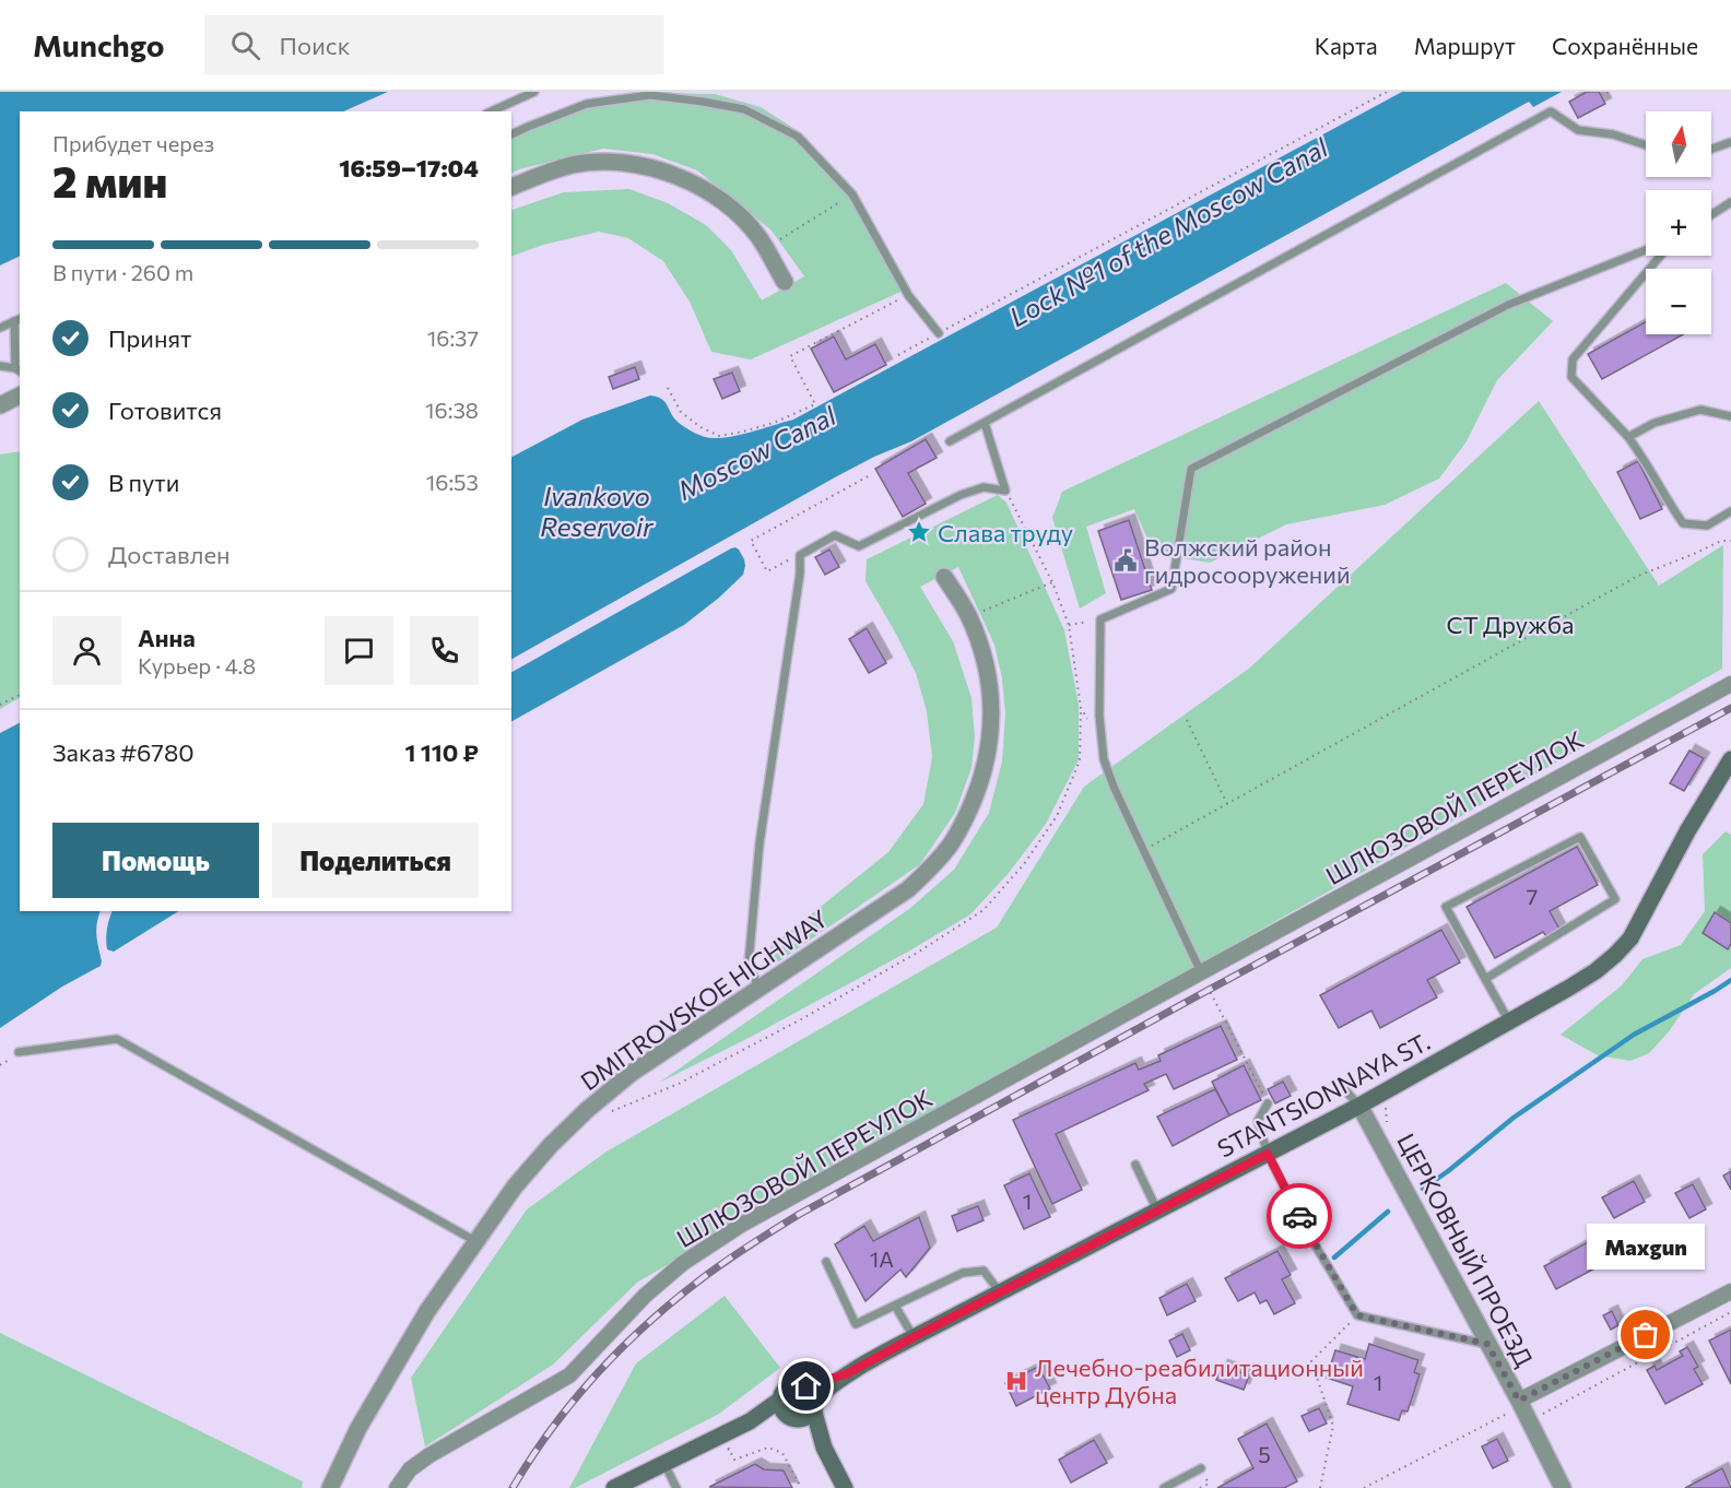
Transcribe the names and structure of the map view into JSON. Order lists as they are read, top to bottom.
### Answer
{
  "streets": {
    "main road": ["STANTSIONNAYA ST."],
    "street": ["ШЛЮЗОВОЙ ПЕРЕУЛОК", "DMITROVSKOE HIGHWAY", "ЦЕРКОВНЫЙ ПРОЕЗД"]
  },
  "crossings": [
    ["STANTSIONNAYA ST.", "ЦЕРКОВНЫЙ ПРОЕЗД"]
  ],
  "water": ["Lock №1 of the Moscow Canal", "Moscow Canal", "Ivankovo Reservoir"],
  "parks": ["СТ Дружба"],
  "places": {
    "place": ["Слава труду"],
    "public building": ["Волжский район гидросооружений"],
    "other": ["Maxgun"],
    "hospital": ["Лечебно-реабилитационный центр Дубна"]
  },
  "house_numbers": [
    "7",
    "1",
    "1А",
    "1",
    "5"
  ],
  "north": "top",
  "page": {
    "header": "Munchgo",
    "search": "Поиск",
    "nav": ["Карта", "Маршрут", "Сохранённые"],
    "map_buttons": ["+", "−"],
    "heading": ["2 мин", "Прибудет через", "16:59–17:04"],
    "panel": [
      "Анна",
      "Курьер · 4.8",
      "Заказ #6780",
      "1 110 ₽"
    ],
    "bar": "В пути · 260 m",
    "list": [
      ["Принят", "16:37"],
      ["Готовится", "16:38"],
      ["В пути", "16:53"],
      "Доставлен"
    ],
    "buttons": ["Помощь", "Поделиться"],
    "bubble": "Maxgun"
  }
}
